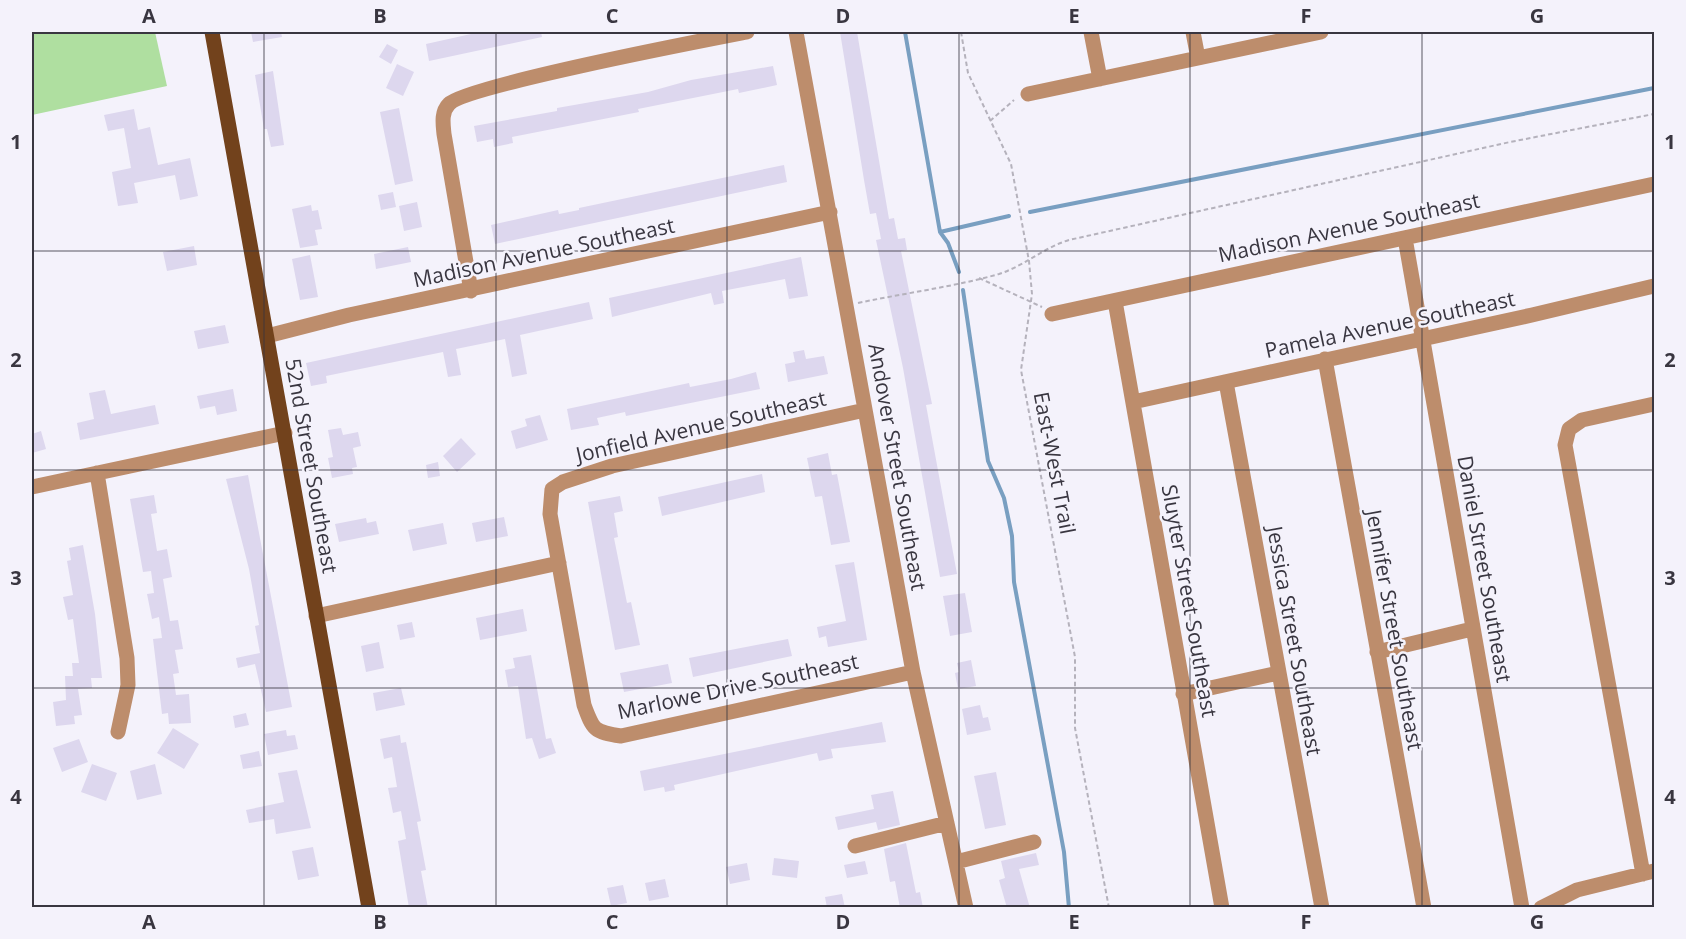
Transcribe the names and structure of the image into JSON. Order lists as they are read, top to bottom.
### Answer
{
  "streets": {
    "main road": ["52nd Street Southeast"],
    "street": [
      "Madison Avenue Southeast",
      "Pamela Avenue Southeast",
      "Jonfield Avenue Southeast",
      "Andover Street Southeast",
      "Daniel Street Southeast",
      "Sluyter Street Southeast",
      "Jennifer Street Southeast",
      "Jessica Street Southeast",
      "Marlowe Drive Southeast"
    ],
    "path": ["East-West Trail"]
  },
  "crossings": [
    ["Madison Avenue Southeast", "52nd Street Southeast"],
    ["Madison Avenue Southeast", "Andover Street Southeast"],
    ["Madison Avenue Southeast", "Daniel Street Southeast"],
    ["Madison Avenue Southeast", "Sluyter Street Southeast"],
    ["Pamela Avenue Southeast", "Daniel Street Southeast"],
    ["Pamela Avenue Southeast", "Sluyter Street Southeast"],
    ["Pamela Avenue Southeast", "Jennifer Street Southeast"],
    ["Pamela Avenue Southeast", "Jessica Street Southeast"],
    ["Jonfield Avenue Southeast", "Andover Street Southeast"],
    ["Jonfield Avenue Southeast", "Marlowe Drive Southeast"],
    ["Andover Street Southeast", "Marlowe Drive Southeast"]
  ],
  "grid": {
    "columns": [
      "A",
      "B",
      "C",
      "D",
      "E",
      "F",
      "G"
    ],
    "rows": [
      "1",
      "2",
      "3",
      "4"
    ]
  }
}
